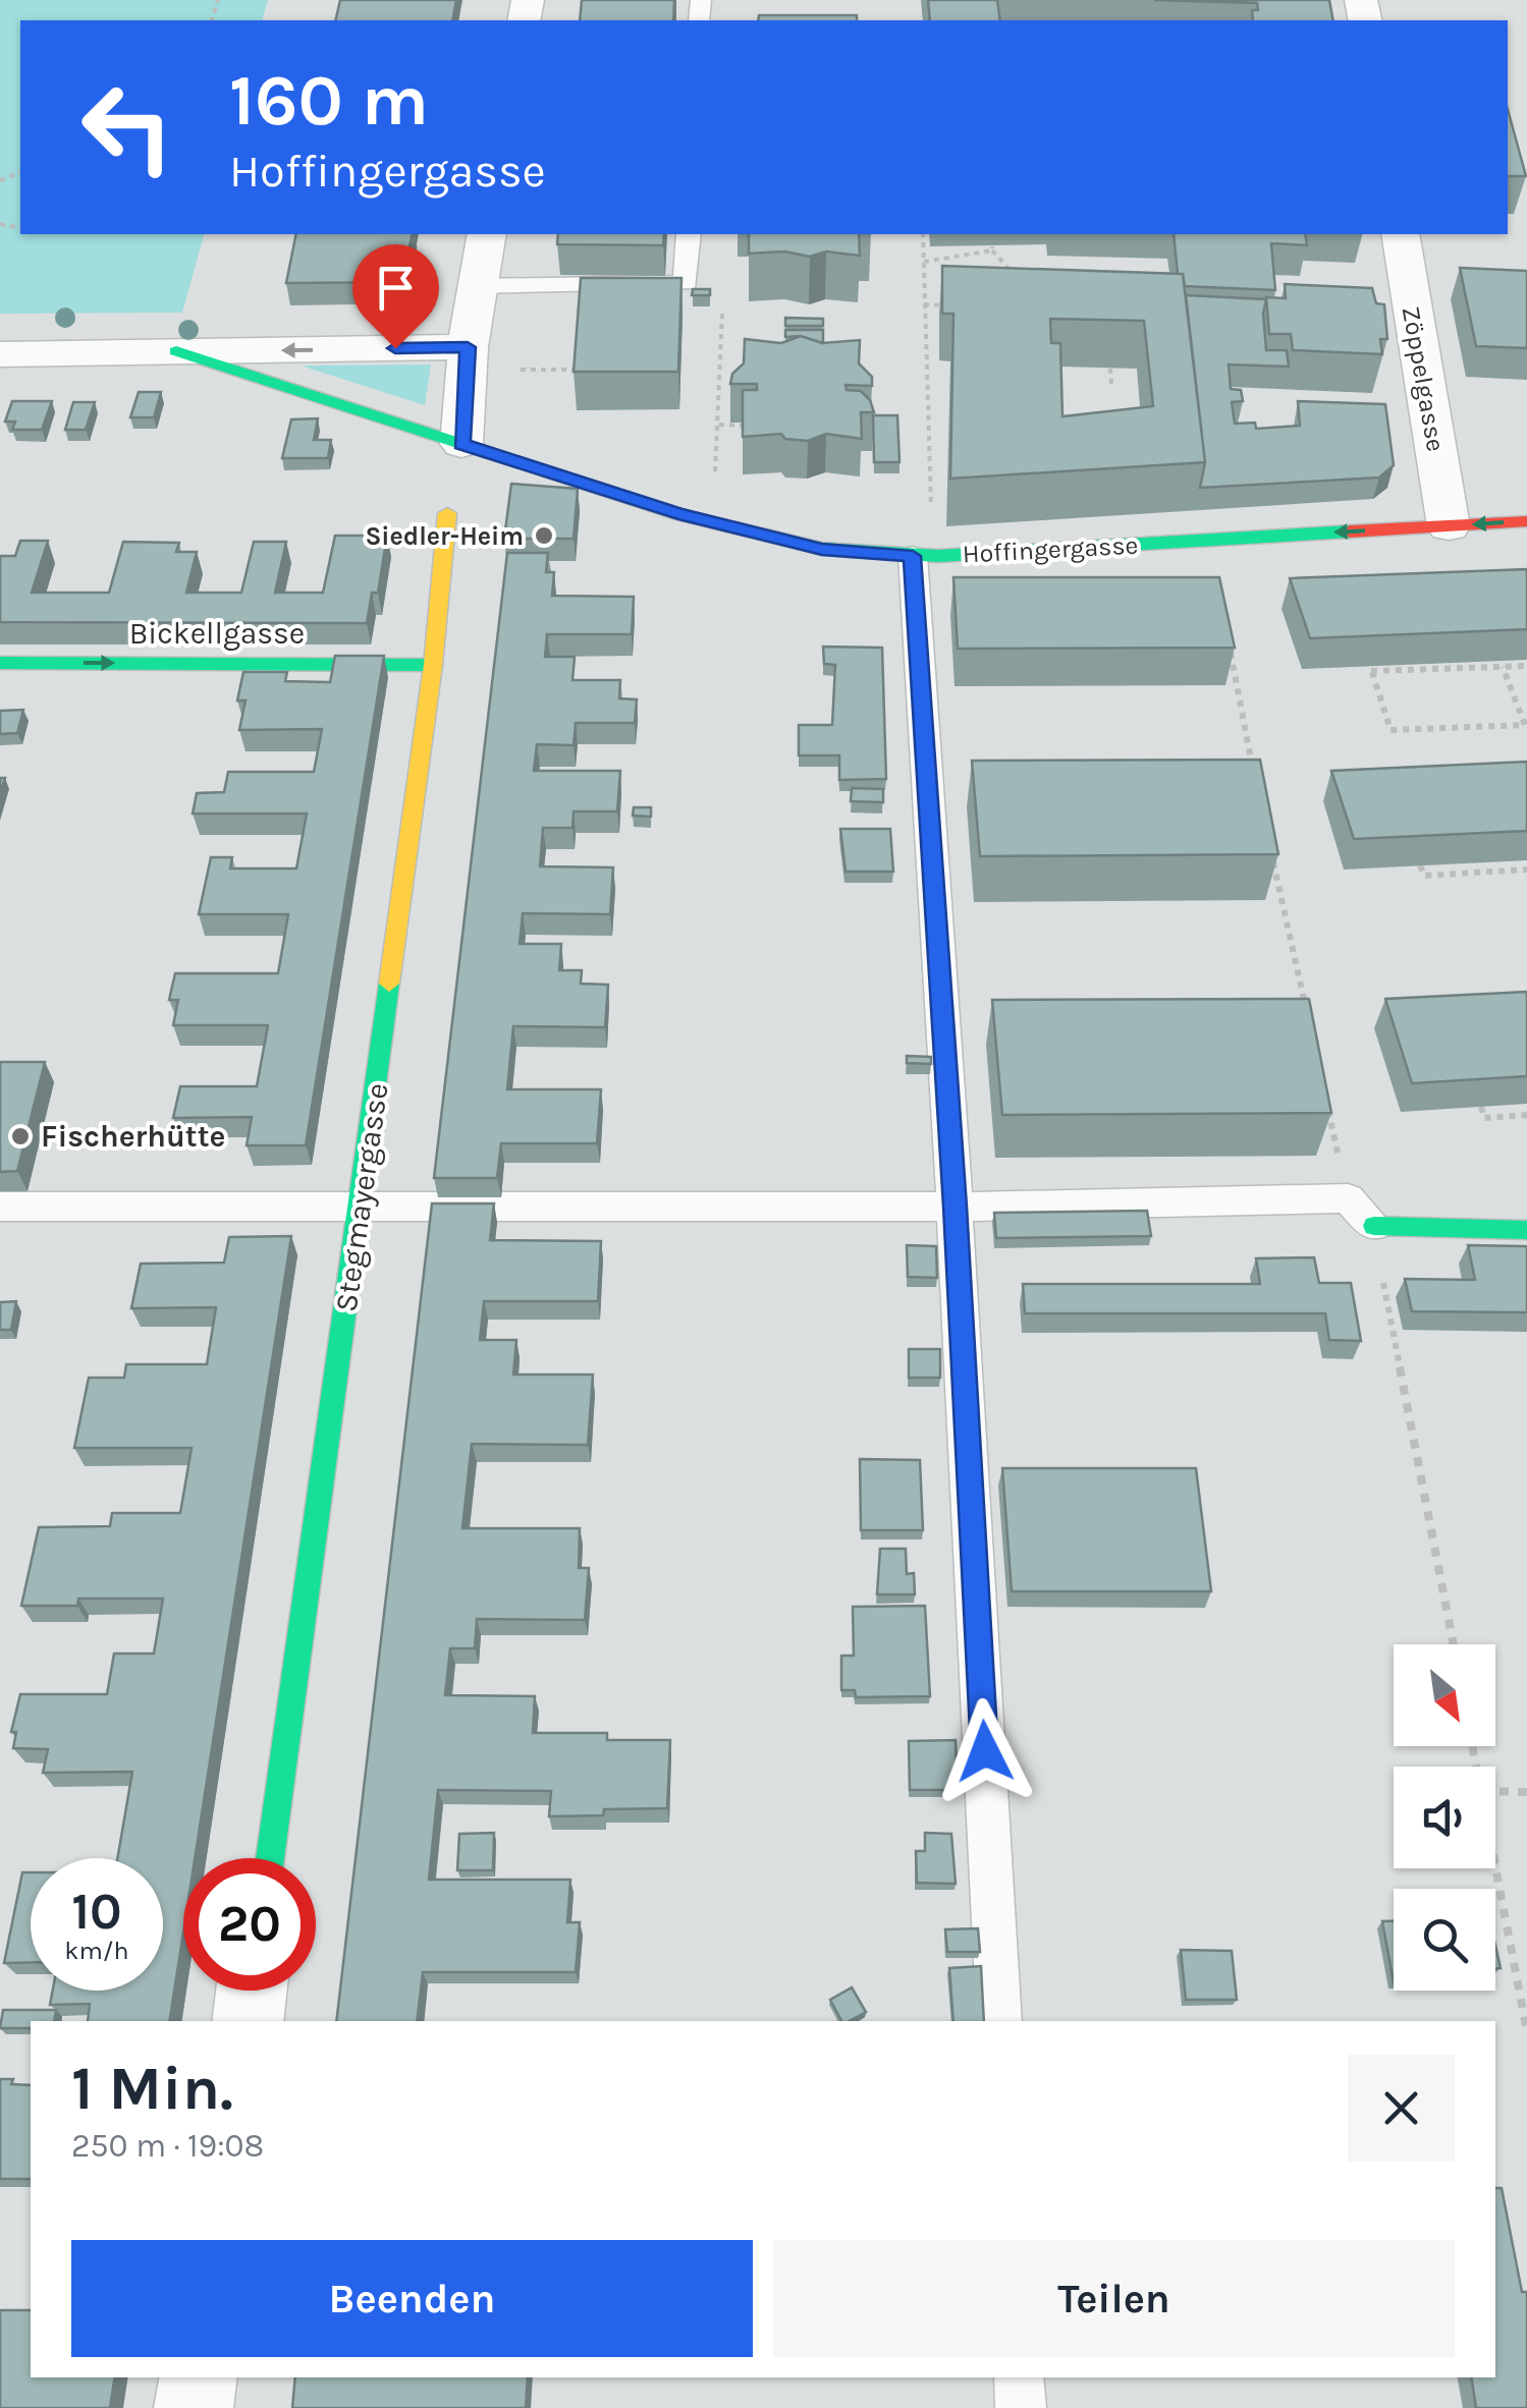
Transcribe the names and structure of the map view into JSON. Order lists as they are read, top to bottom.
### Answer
{
  "streets": {
    "street": [
      "Zöppelgasse",
      "Hoffingergasse",
      "Bickellgasse",
      "Stegmayergasse"
    ]
  },
  "crossings": [
    ["Zöppelgasse", "Hoffingergasse"],
    ["Bickellgasse", "Stegmayergasse"]
  ],
  "one_way": ["Bickellgasse"],
  "places": ["Siedler-Heim", "Fischerhütte"],
  "north": "bottom right",
  "page": {
    "turn": ["160 m", "Hoffingergasse"],
    "speed": "10 km/h",
    "limit": "20",
    "heading": ["1 Min.", "250 m · 19:08"],
    "buttons": ["Beenden", "Teilen"]
  }
}
